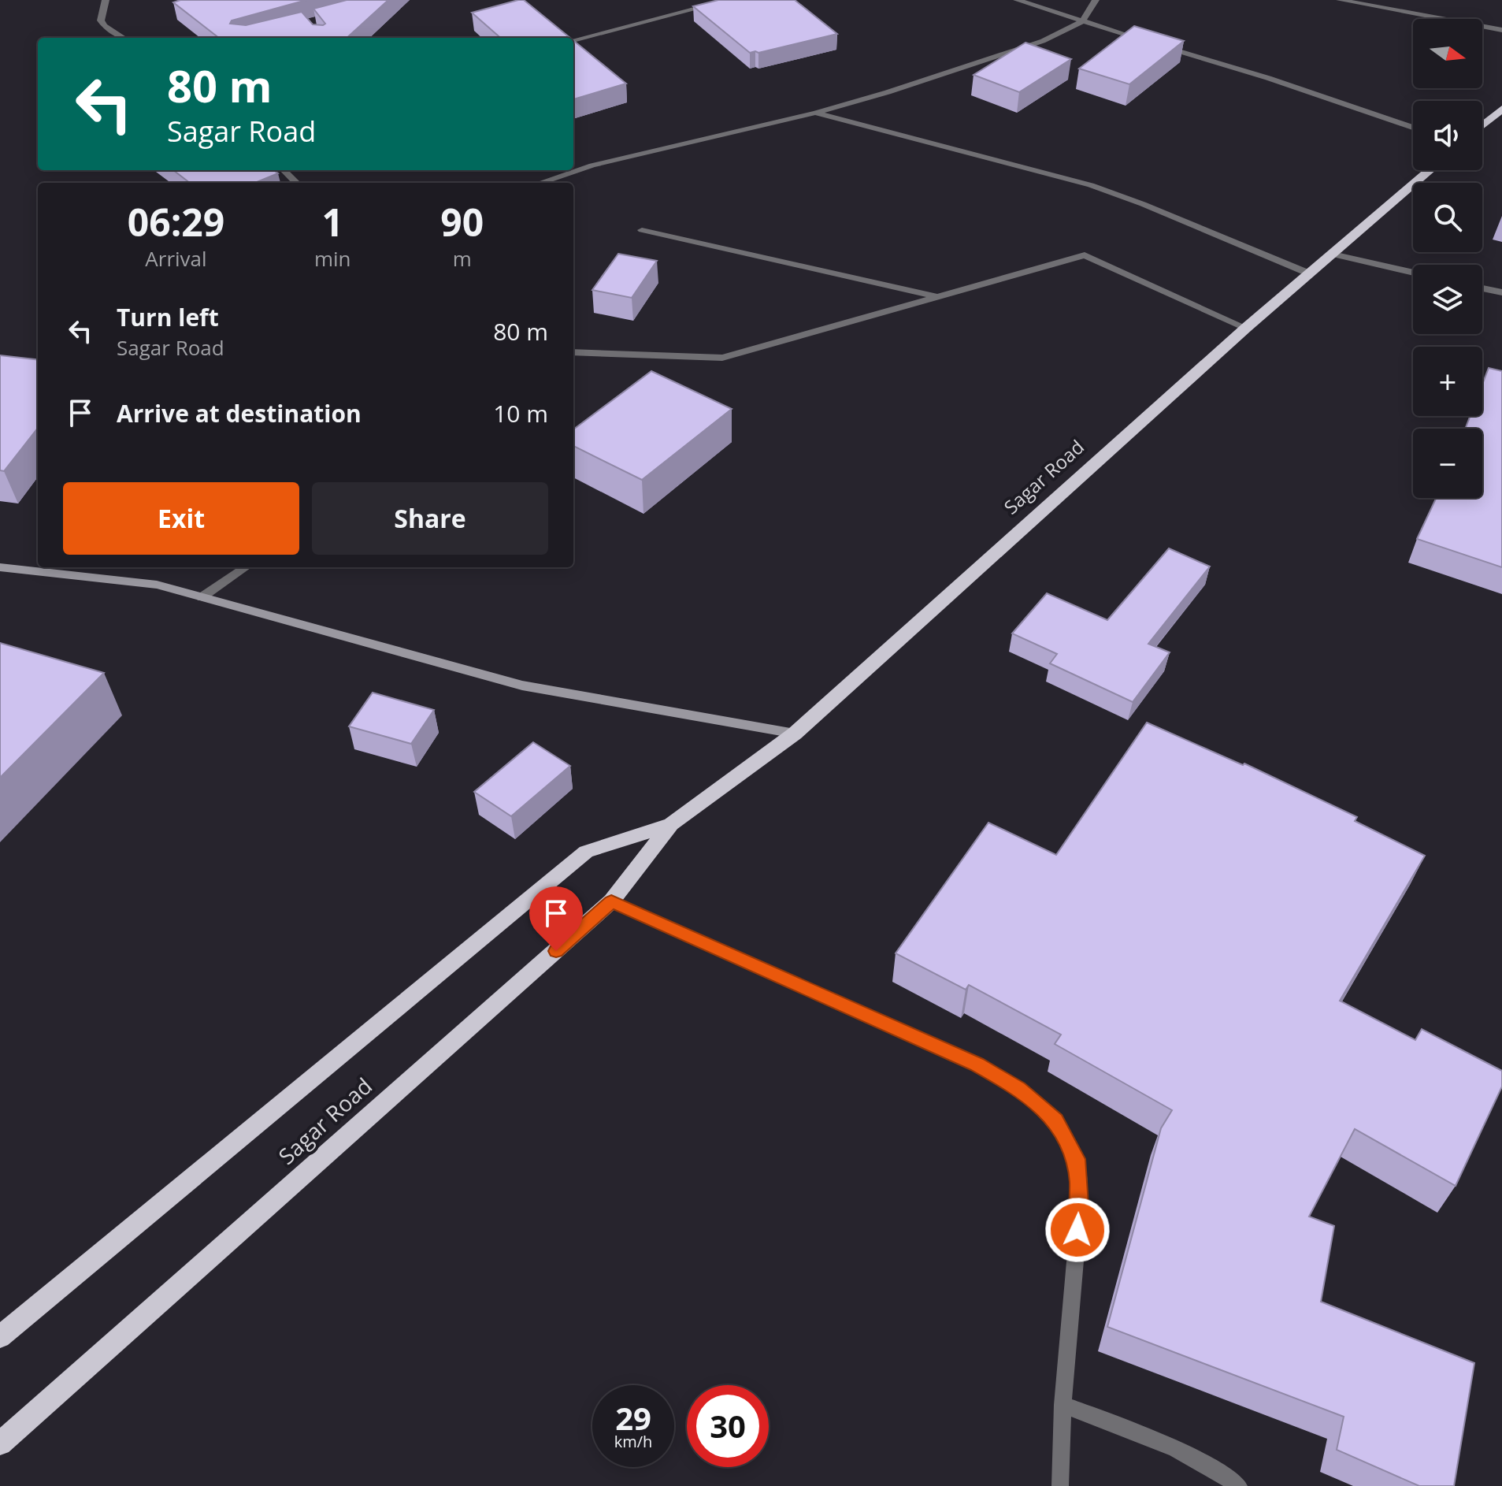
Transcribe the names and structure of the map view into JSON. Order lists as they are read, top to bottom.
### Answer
{
  "streets": {
    "highway": ["Sagar Road"]
  },
  "north": "right",
  "page": {
    "map_buttons": ["+", "−"],
    "turn": ["80 m", "Sagar Road"],
    "eta": [
      "06:29",
      "Arrival",
      "1",
      "min",
      "90",
      "m"
    ],
    "list": [
      {
        "name": "Turn left",
        "note": "Sagar Road",
        "value": "80 m"
      },
      {
        "name": "Arrive at destination",
        "value": "10 m"
      }
    ],
    "buttons": ["Exit", "Share"],
    "speed": "29 km/h",
    "limit": "30"
  }
}
